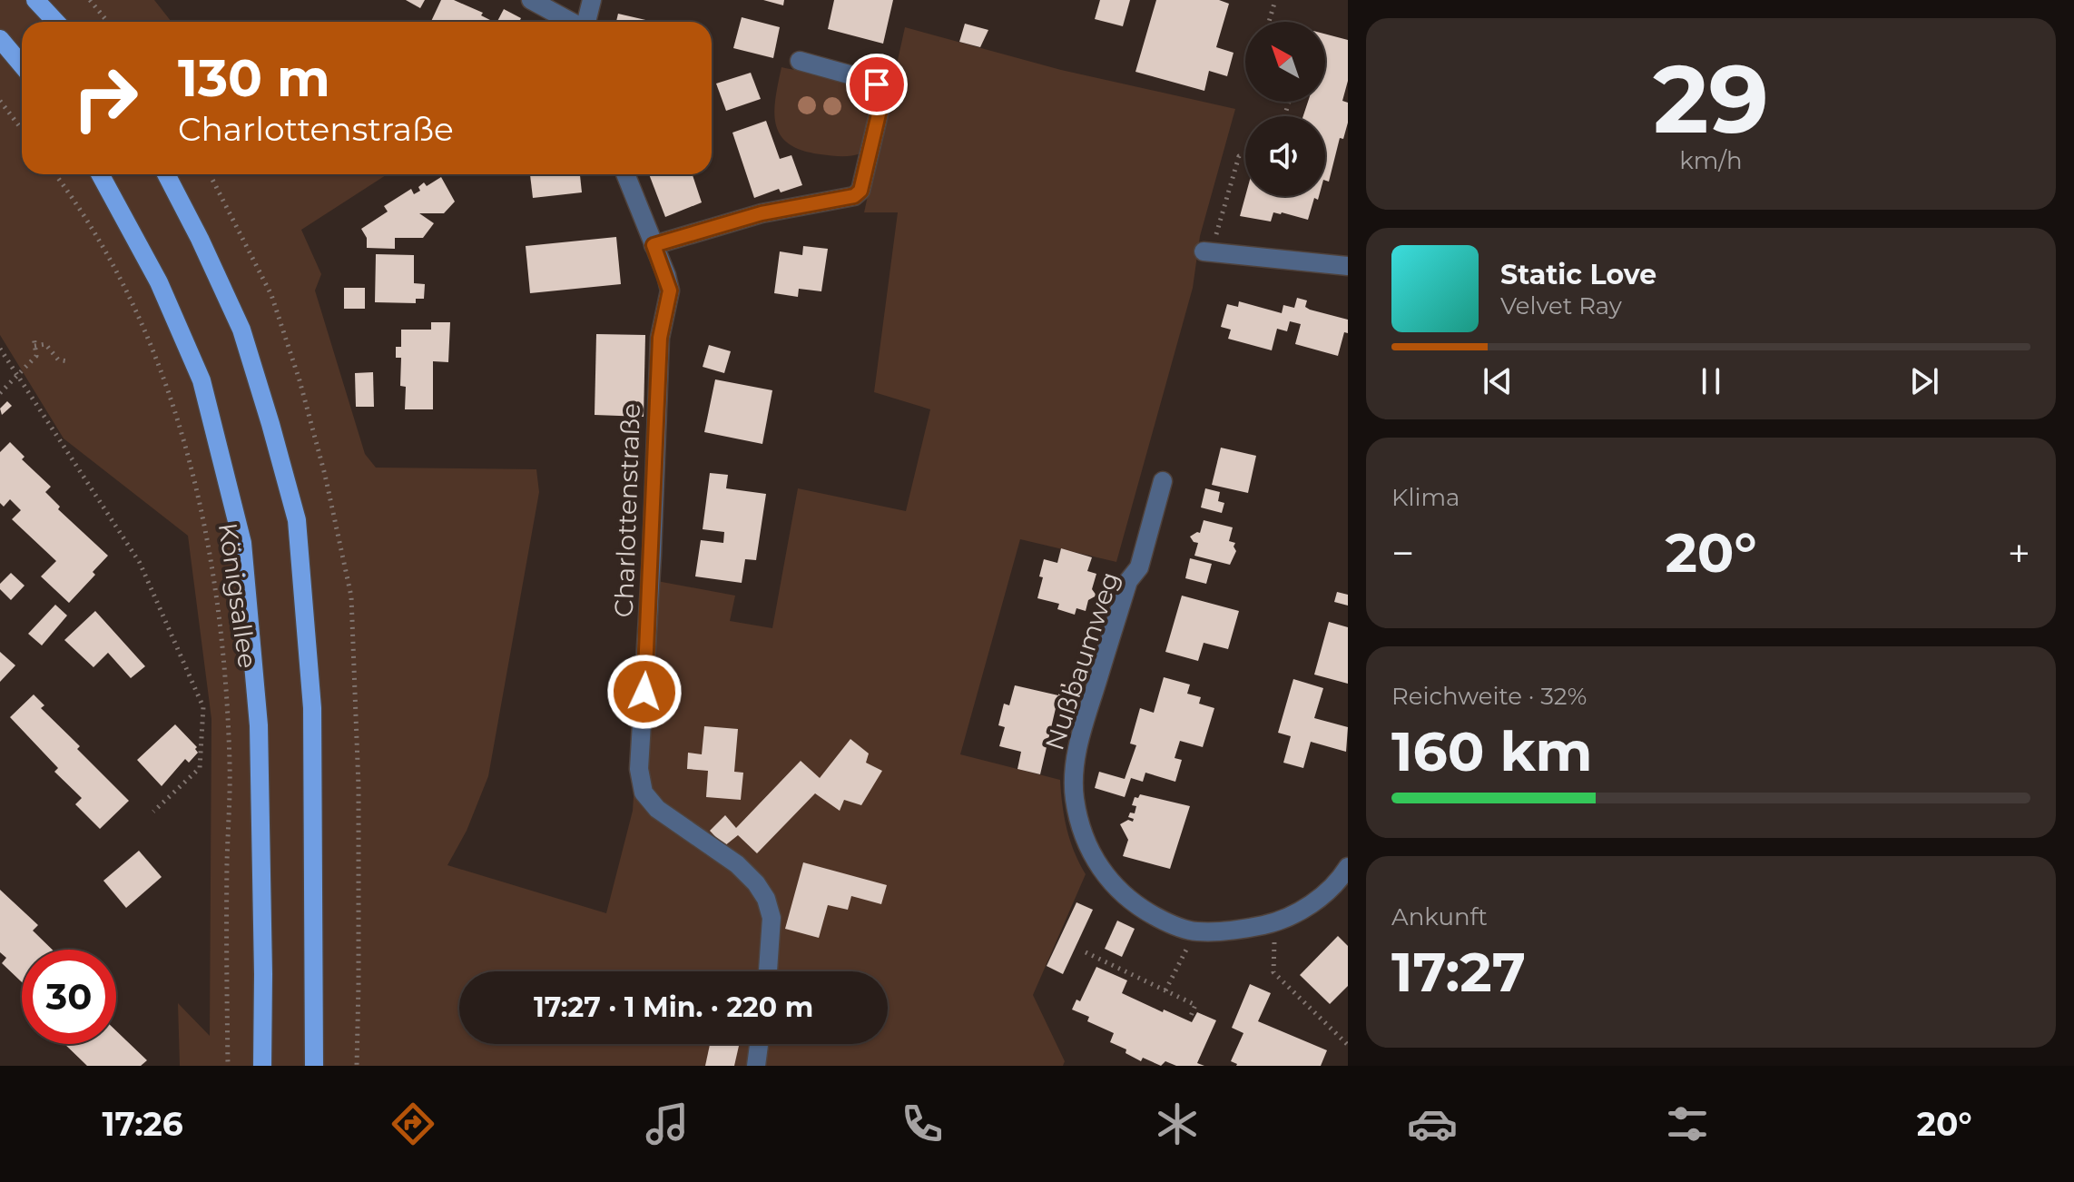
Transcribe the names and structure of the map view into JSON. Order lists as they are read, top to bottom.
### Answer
{
  "streets": {
    "main road": ["Königsallee"],
    "street": ["Charlottenstraße", "Nußbaumweg"]
  },
  "north": "top left",
  "page": {
    "tile": [
      ["29", "km/h"],
      "Klima",
      ["Reichweite · 32%", "160 km"],
      ["Ankunft", "17:27"]
    ],
    "turn": ["130 m", "Charlottenstraße"],
    "song": ["Static Love", "Velvet Ray"],
    "heat": ["−", "20°", "+"],
    "limit": "30",
    "trip": "17:27 · 1 Min. · 220 m",
    "tabs": ["17:26", "20°"]
  }
}
